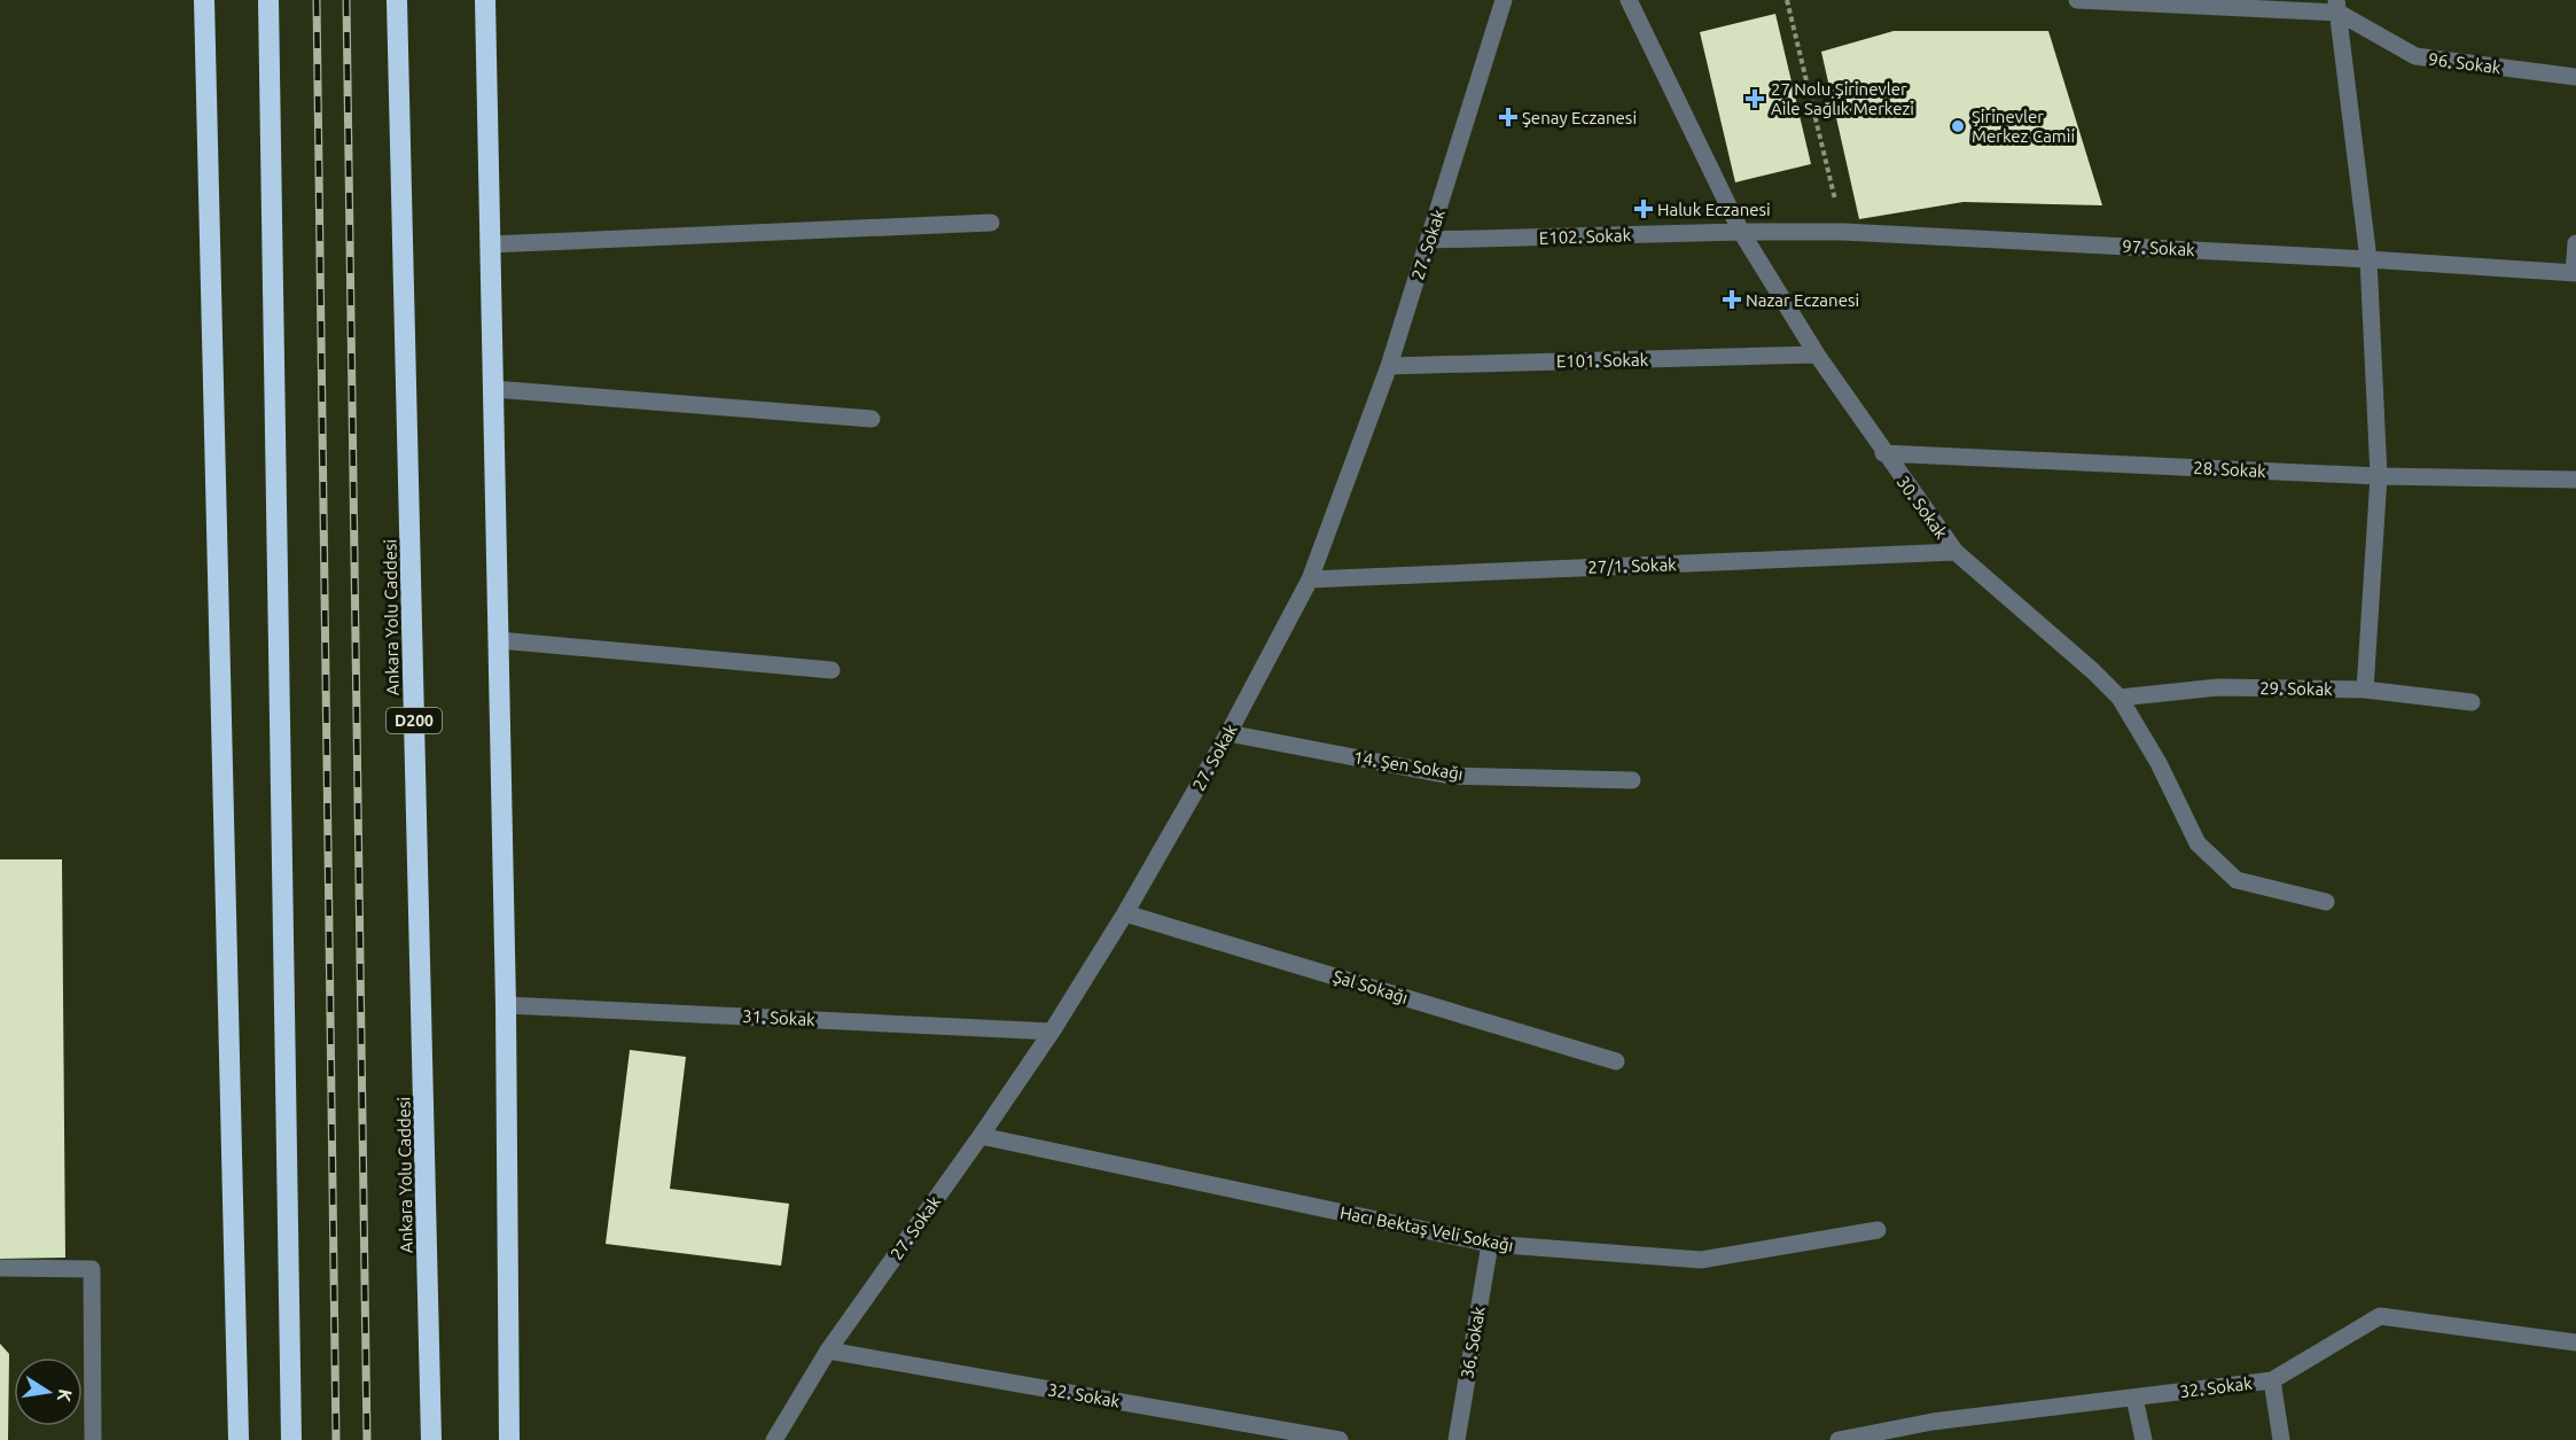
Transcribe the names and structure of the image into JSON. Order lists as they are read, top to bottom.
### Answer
{
  "streets": {
    "highway": ["Ankara Yolu Caddesi", "D200"],
    "street": [
      "96. Sokak",
      "E102. Sokak",
      "27. Sokak",
      "97. Sokak",
      "E101. Sokak",
      "28. Sokak",
      "30. Sokak",
      "27/1. Sokak",
      "29. Sokak",
      "14. Şen Sokağı",
      "Şal Sokağı",
      "31. Sokak",
      "Hacı Bektaş Veli Sokağı",
      "36. Sokak",
      "32. Sokak"
    ]
  },
  "crossings": [
    ["E102. Sokak", "27. Sokak"],
    ["E102. Sokak", "97. Sokak"],
    ["E102. Sokak", "30. Sokak"],
    ["27. Sokak", "E101. Sokak"],
    ["27. Sokak", "27/1. Sokak"],
    ["27. Sokak", "14. Şen Sokağı"],
    ["27. Sokak", "Şal Sokağı"],
    ["27. Sokak", "31. Sokak"],
    ["27. Sokak", "Hacı Bektaş Veli Sokağı"],
    ["27. Sokak", "32. Sokak"],
    ["97. Sokak", "30. Sokak"],
    ["E101. Sokak", "30. Sokak"],
    ["28. Sokak", "30. Sokak"],
    ["30. Sokak", "27/1. Sokak"],
    ["30. Sokak", "29. Sokak"],
    ["Hacı Bektaş Veli Sokağı", "36. Sokak"]
  ],
  "places": {
    "health": [
      "27 Nolu Şirinevler Aile Sağlık Merkezi",
      "Şenay Eczanesi",
      "Haluk Eczanesi",
      "Nazar Eczanesi"
    ],
    "other": ["Şirinevler Merkez Camii"]
  },
  "north": "right"
}
